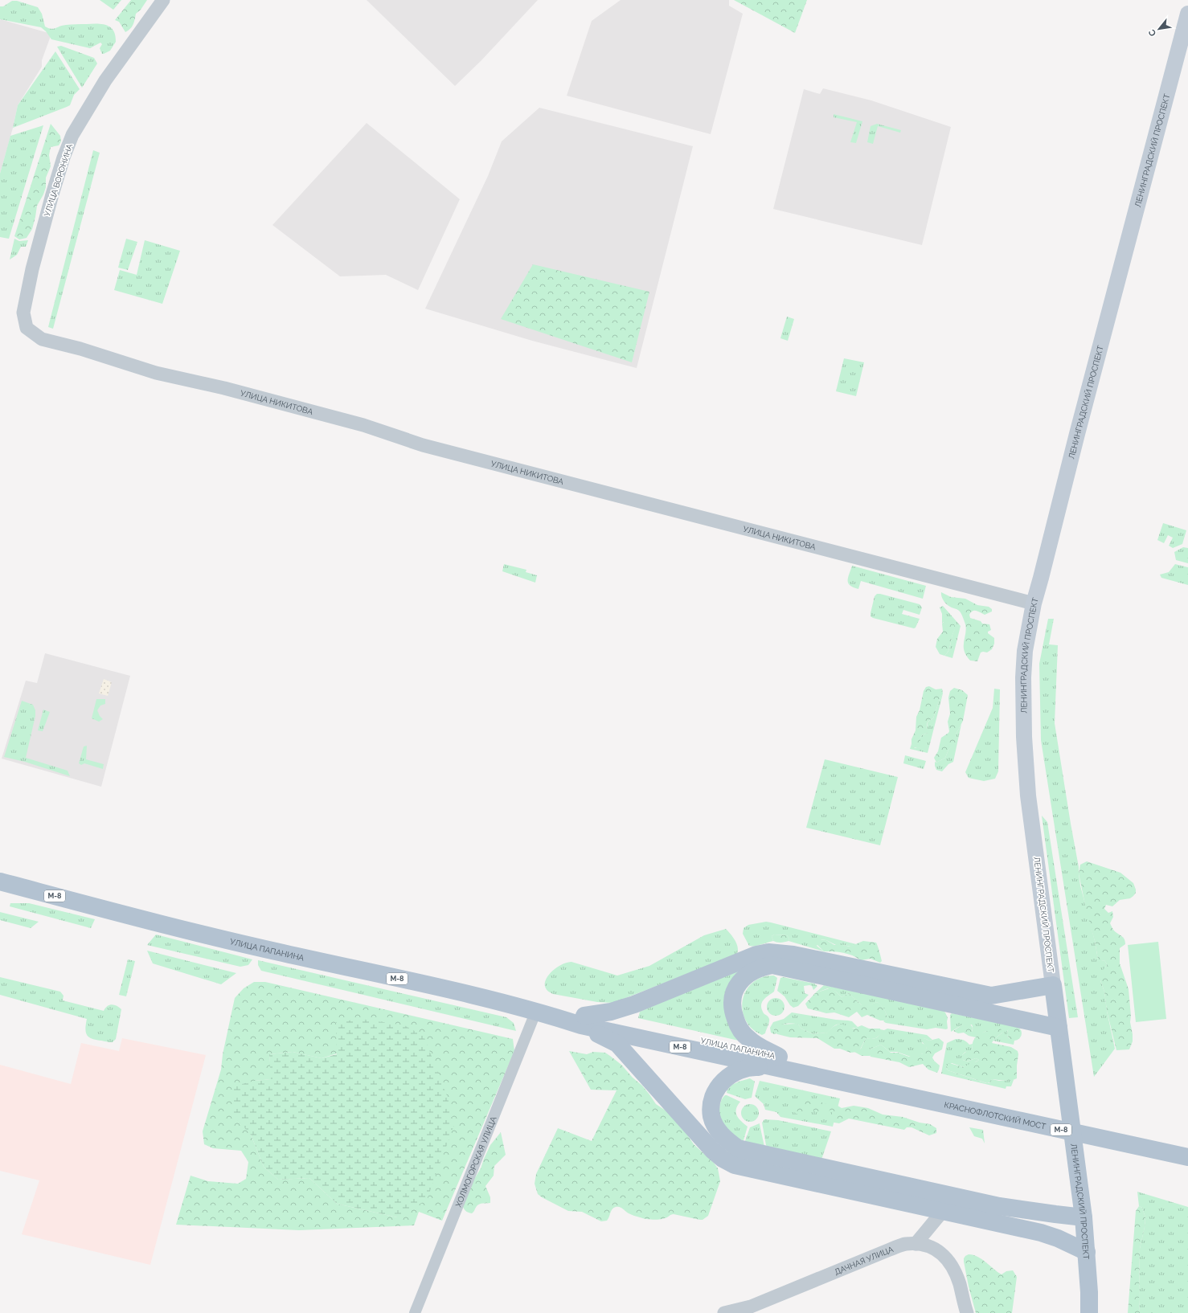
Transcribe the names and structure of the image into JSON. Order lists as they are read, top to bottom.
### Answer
{
  "streets": {
    "main road": [
      "ЛЕНИНГРАДСКИЙ ПРОСПЕКТ",
      "М-8",
      "УЛИЦА ПАПАНИНА",
      "КРАСНОФЛОТСКИЙ МОСТ"
    ],
    "street": [
      "УЛИЦА ВОРОНИНА",
      "УЛИЦА НИКИТОВА",
      "ХОЛМОГОРСКАЯ УЛИЦА",
      "ДАЧНАЯ УЛИЦА"
    ]
  },
  "crossings": [
    ["ЛЕНИНГРАДСКИЙ ПРОСПЕКТ", "УЛИЦА НИКИТОВА"],
    ["УЛИЦА ВОРОНИНА", "УЛИЦА НИКИТОВА"],
    ["УЛИЦА ПАПАНИНА", "КРАСНОФЛОТСКИЙ МОСТ"],
    ["УЛИЦА ПАПАНИНА", "ХОЛМОГОРСКАЯ УЛИЦА"]
  ],
  "north": "bottom left"
}
